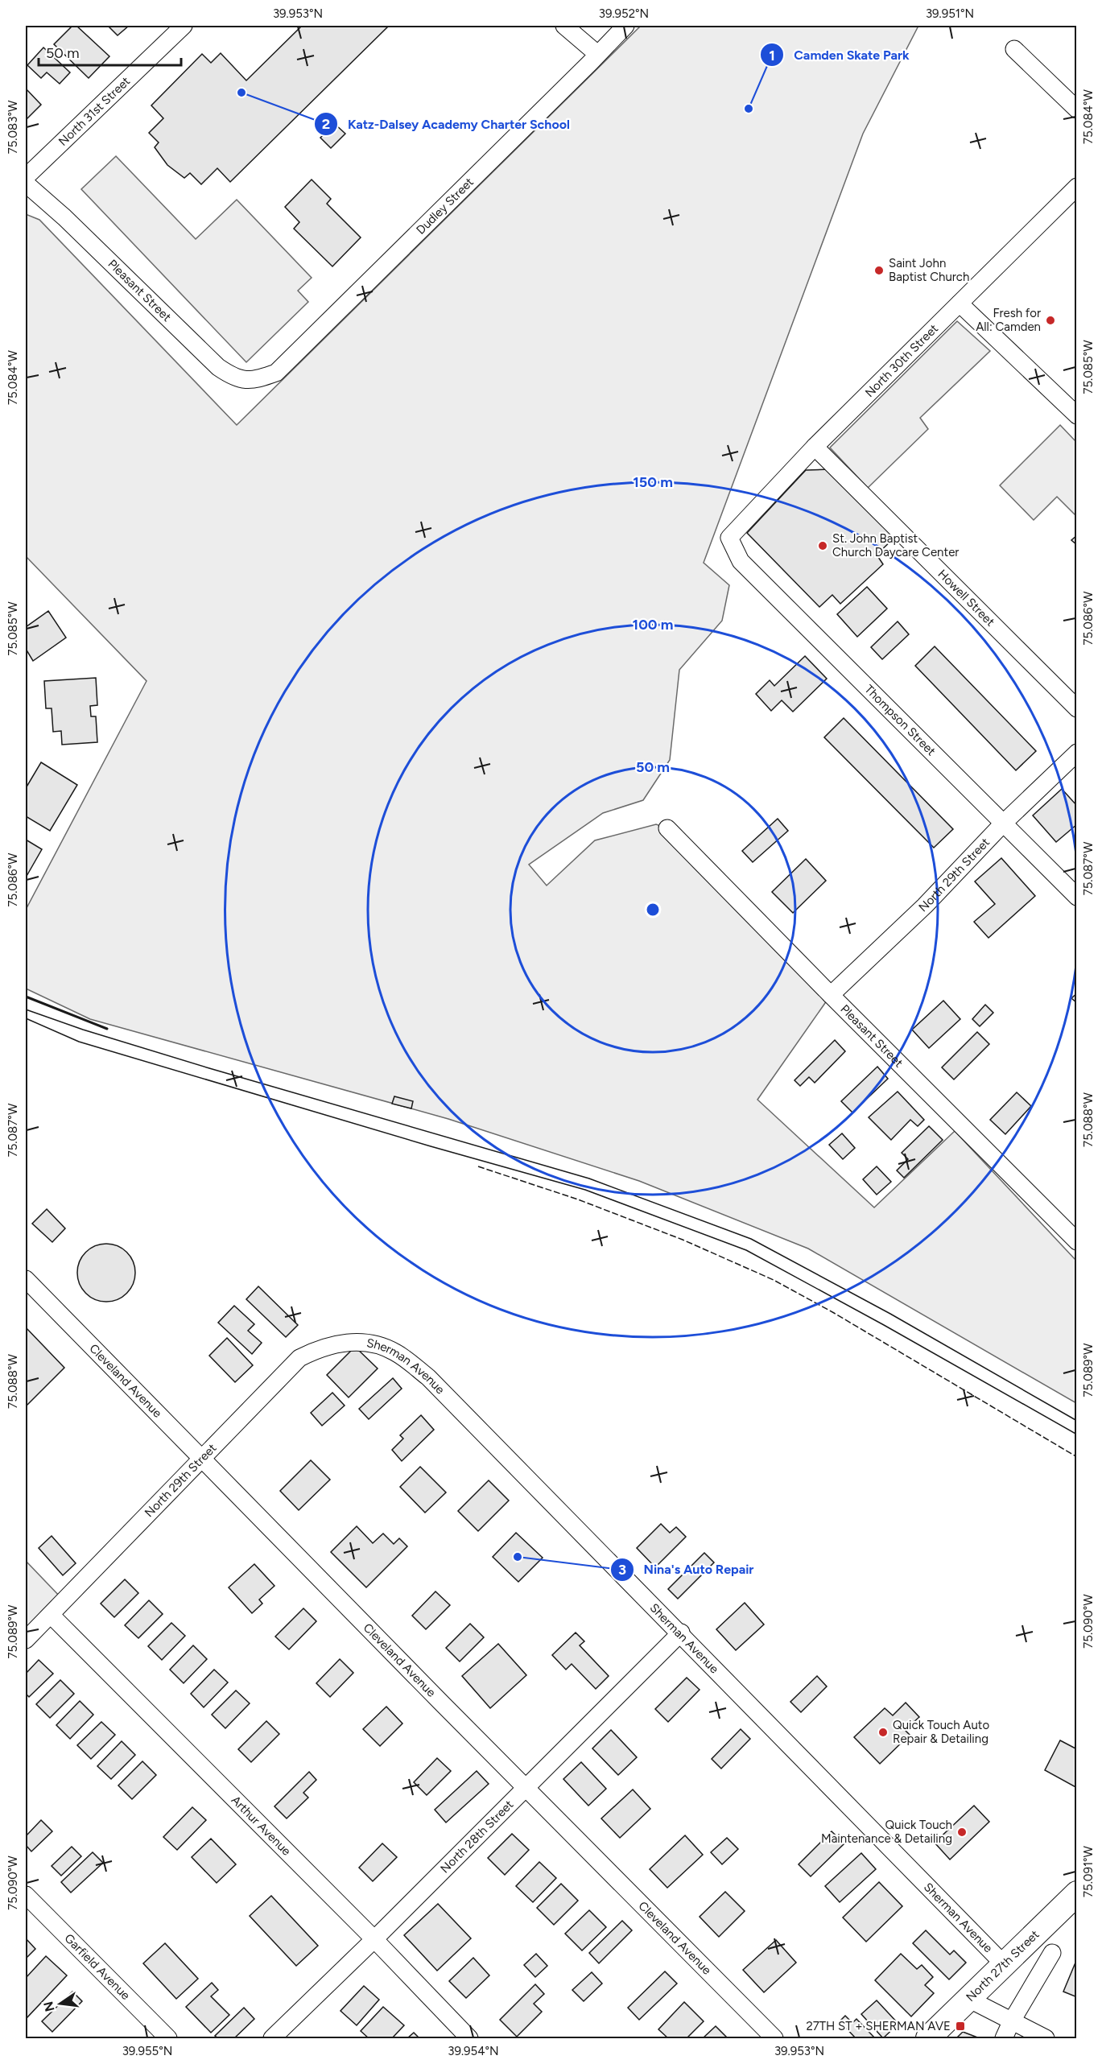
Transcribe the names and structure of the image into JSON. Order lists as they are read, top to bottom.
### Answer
{
  "streets": {
    "main road": ["North 27th Street"],
    "street": [
      "North 31st Street",
      "Dudley Street",
      "Pleasant Street",
      "North 30th Street",
      "Howell Street",
      "Thompson Street",
      "North 29th Street",
      "Sherman Avenue",
      "Cleveland Avenue",
      "Arthur Avenue",
      "North 28th Street",
      "Garfield Avenue"
    ]
  },
  "crossings": [
    ["Dudley Street", "Pleasant Street"],
    ["Pleasant Street", "North 29th Street"],
    ["North 30th Street", "Howell Street"],
    ["North 30th Street", "Thompson Street"],
    ["Thompson Street", "North 29th Street"],
    ["North 29th Street", "Sherman Avenue"],
    ["North 29th Street", "Cleveland Avenue"],
    ["North 29th Street", "Arthur Avenue"],
    ["Sherman Avenue", "North 28th Street"],
    ["Sherman Avenue", "North 27th Street"],
    ["Cleveland Avenue", "North 28th Street"],
    ["Arthur Avenue", "North 28th Street"]
  ],
  "places": {
    "other": [
      "Katz-Dalsey Academy Charter School",
      "Camden Skate Park",
      "Saint John Baptist Church",
      "Fresh for All: Camden",
      "St. John Baptist Church Daycare Center",
      "Nina's Auto Repair",
      "Quick Touch Auto Repair & Detailing",
      "Quick Touch Maintenance & Detailing"
    ],
    "transit": ["27TH ST + SHERMAN AVE"]
  },
  "scale_bar": "50 m",
  "north": "left",
  "coordinates": [
    "39.953°N",
    "39.952°N",
    "39.951°N",
    "75.084°W",
    "75.083°W",
    "75.085°W",
    "75.086°W",
    "75.087°W",
    "75.088°W",
    "75.089°W",
    "75.090°W",
    "75.091°W",
    "39.955°N",
    "39.954°N"
  ],
  "rings": ["150 m", "100 m", "50 m"]
}
